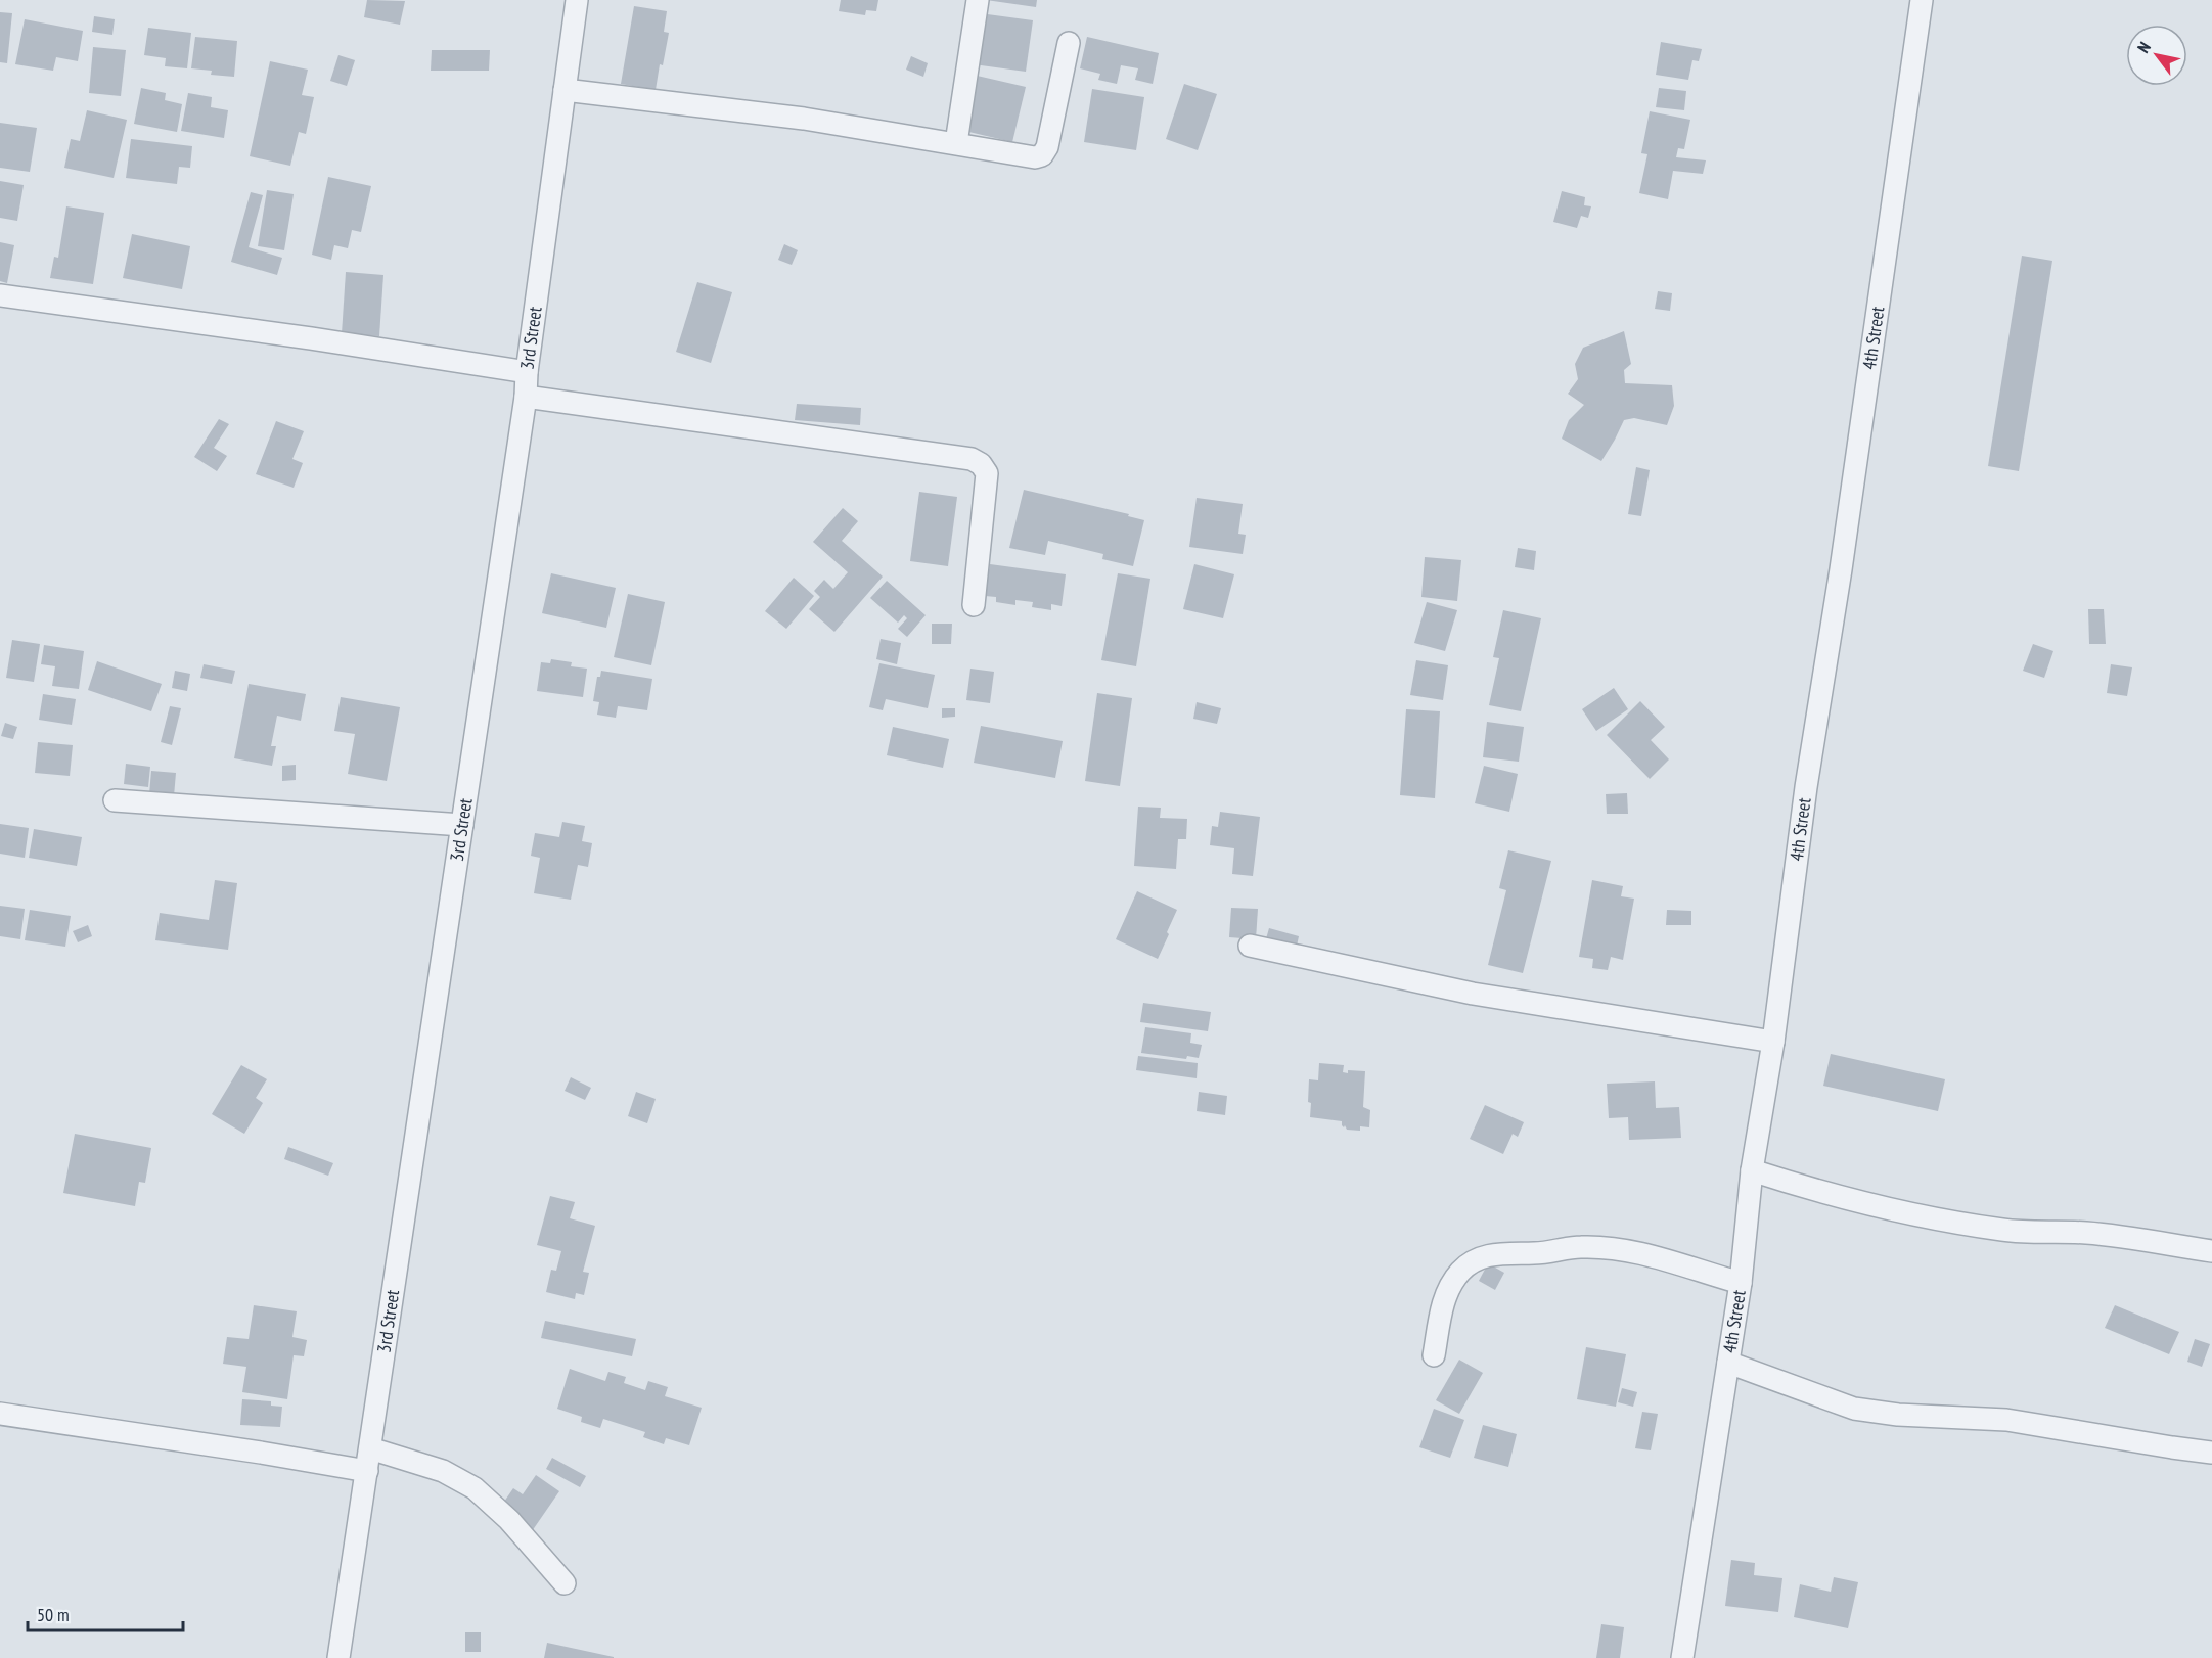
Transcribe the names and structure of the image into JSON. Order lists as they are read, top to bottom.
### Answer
{
  "streets": {
    "street": ["3rd Street", "4th Street"]
  },
  "scale_bar": "50 m",
  "north": "top left"
}
